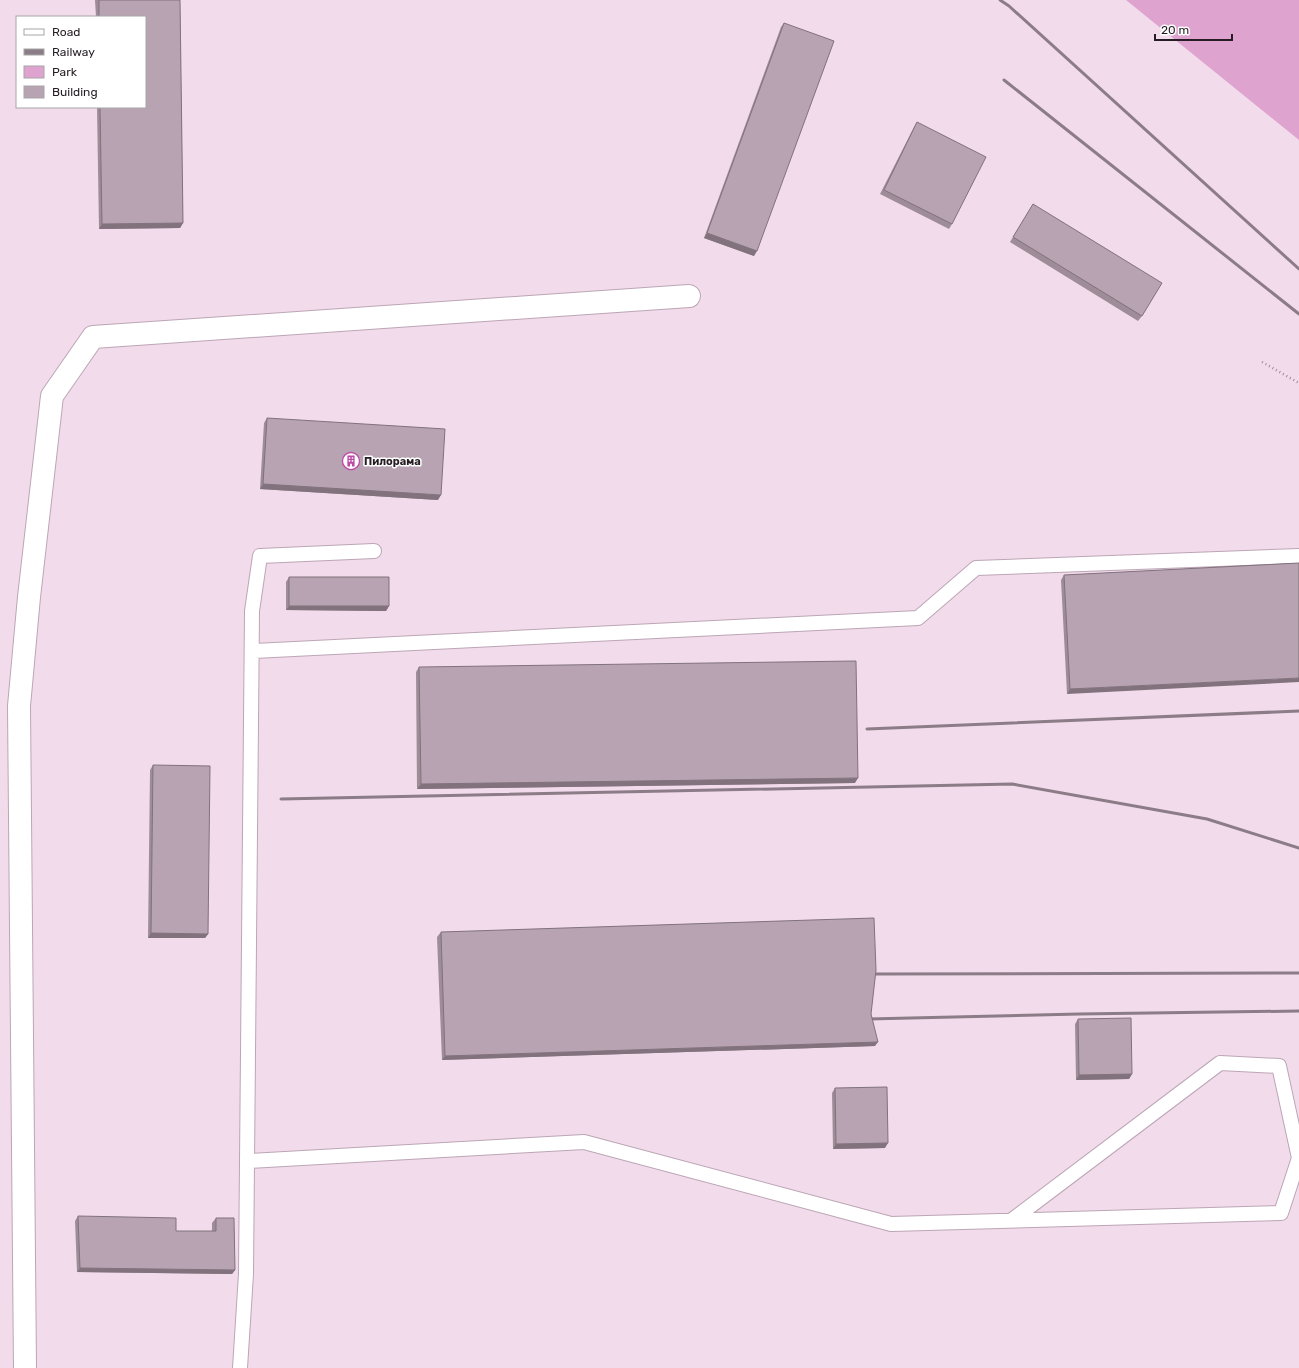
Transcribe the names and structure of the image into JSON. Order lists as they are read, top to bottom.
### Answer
{
  "places": {
    "building": ["Пилорама"]
  },
  "legend": [
    "Road",
    "Railway",
    "Park",
    "Building"
  ],
  "scale_bar": "20 m"
}
